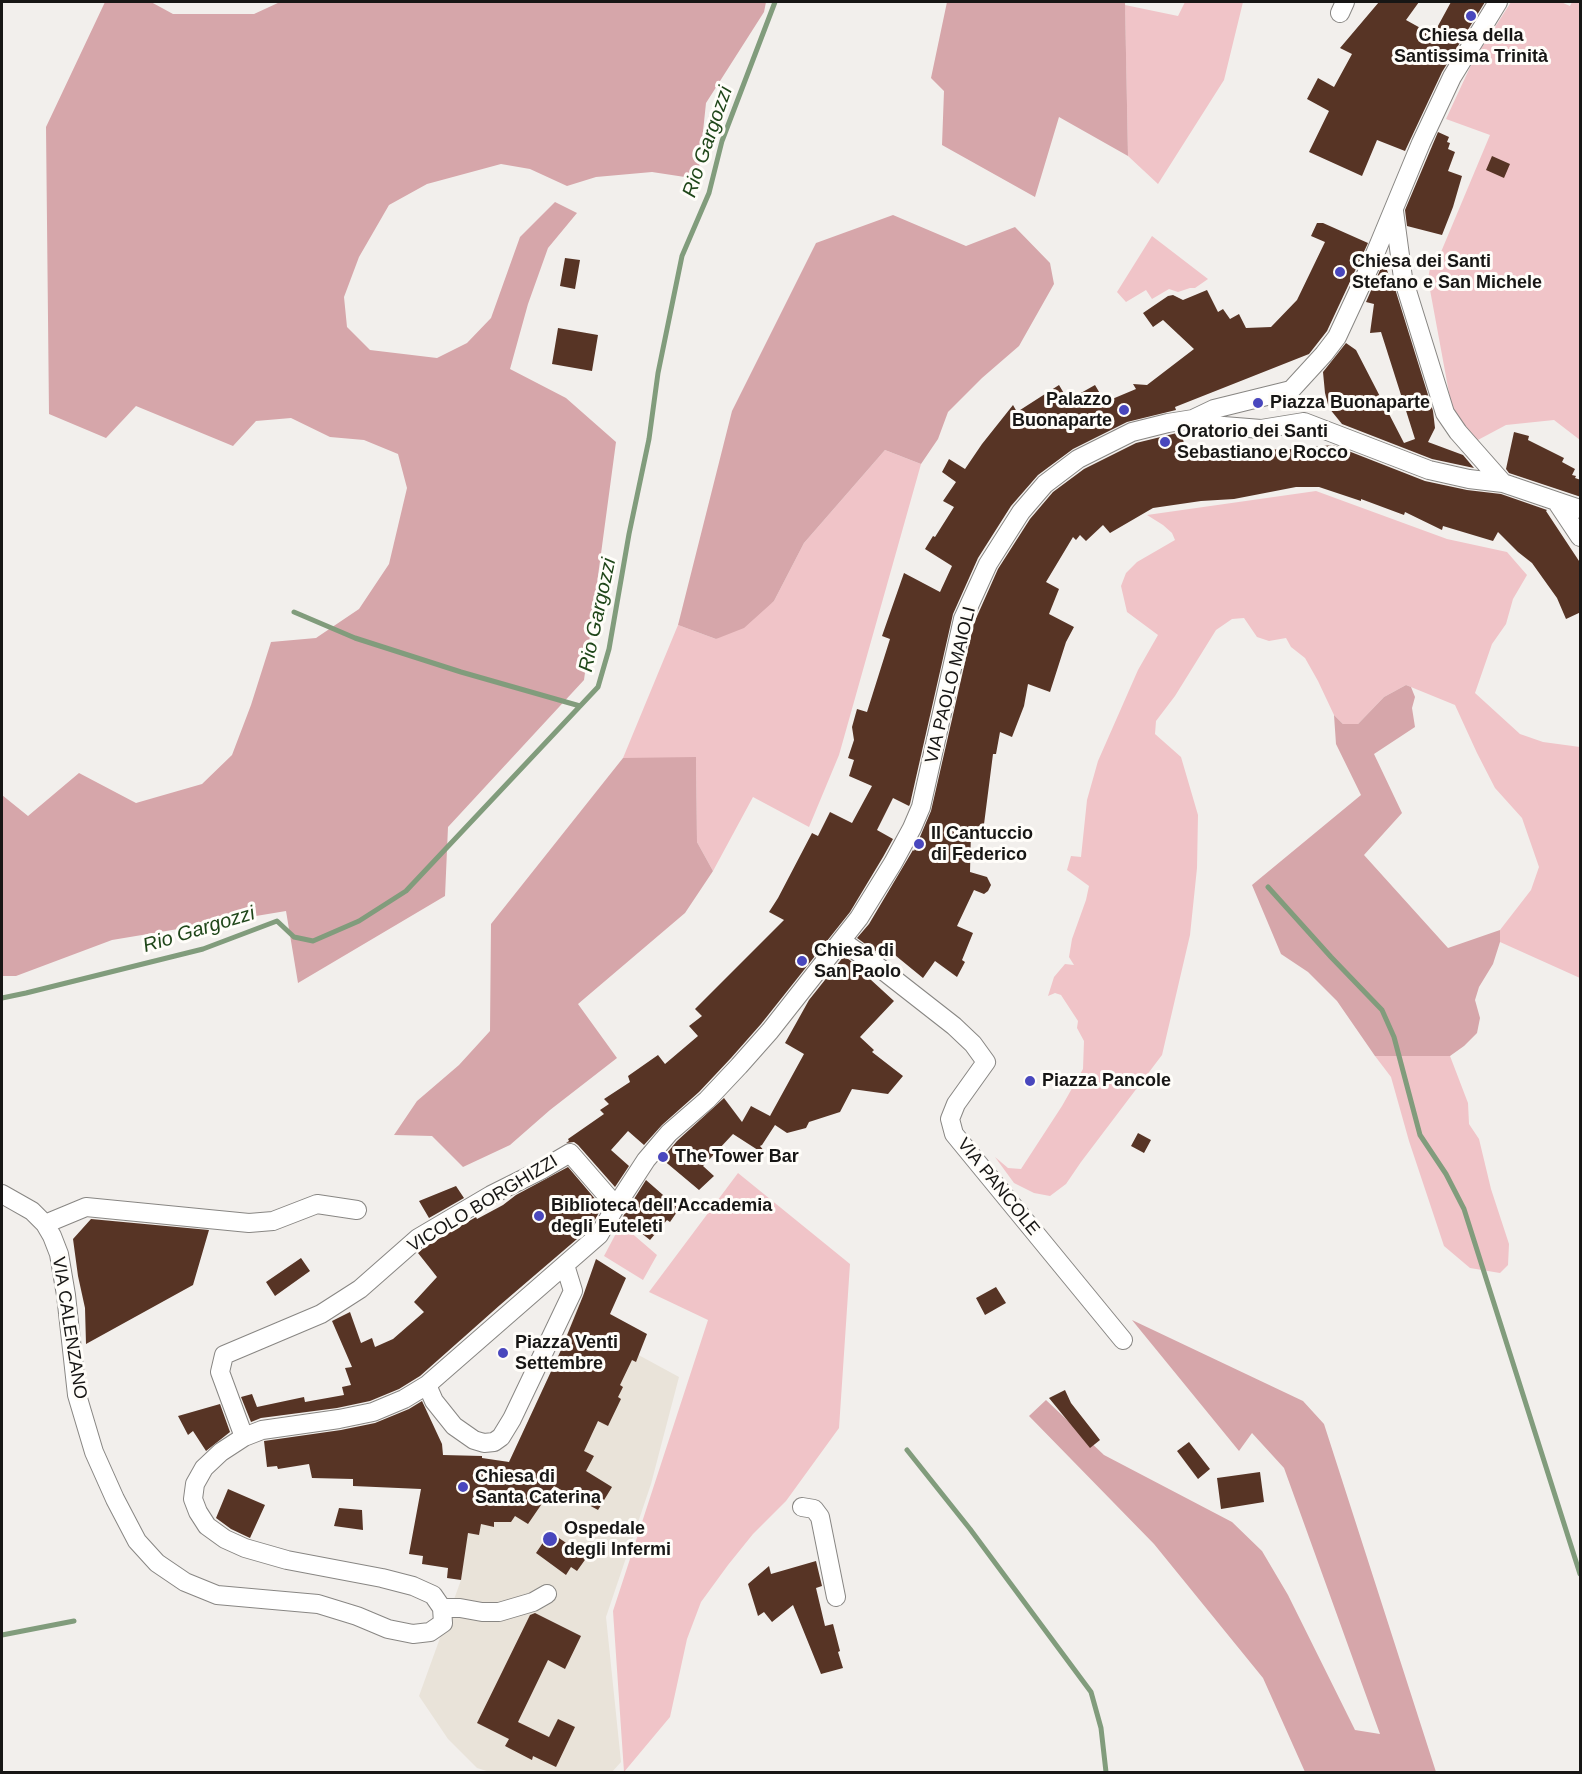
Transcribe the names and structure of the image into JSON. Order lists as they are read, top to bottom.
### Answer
{
  "streets": {
    "street": [
      "VIA PAOLO MAIOLI",
      "VIA PANCOLE",
      "VICOLO BORGHIZZI",
      "VIA CALENZANO"
    ]
  },
  "crossings": [
    ["VIA PAOLO MAIOLI", "VIA PANCOLE"],
    ["VIA PAOLO MAIOLI", "VICOLO BORGHIZZI"],
    ["VIA PAOLO MAIOLI", "VIA CALENZANO"]
  ],
  "water": ["Rio Gargozzi"],
  "places": [
    "Chiesa della Santissima Trinità",
    "Chiesa dei Santi Stefano e San Michele",
    "Piazza Buonaparte",
    "Palazzo Buonaparte",
    "Oratorio dei Santi Sebastiano e Rocco",
    "Il Cantuccio di Federico",
    "Chiesa di San Paolo",
    "Piazza Pancole",
    "The Tower Bar",
    "Biblioteca dell'Accademia degli Euteleti",
    "Piazza Venti Settembre",
    "Chiesa di Santa Caterina",
    "Ospedale degli Infermi"
  ]
}
